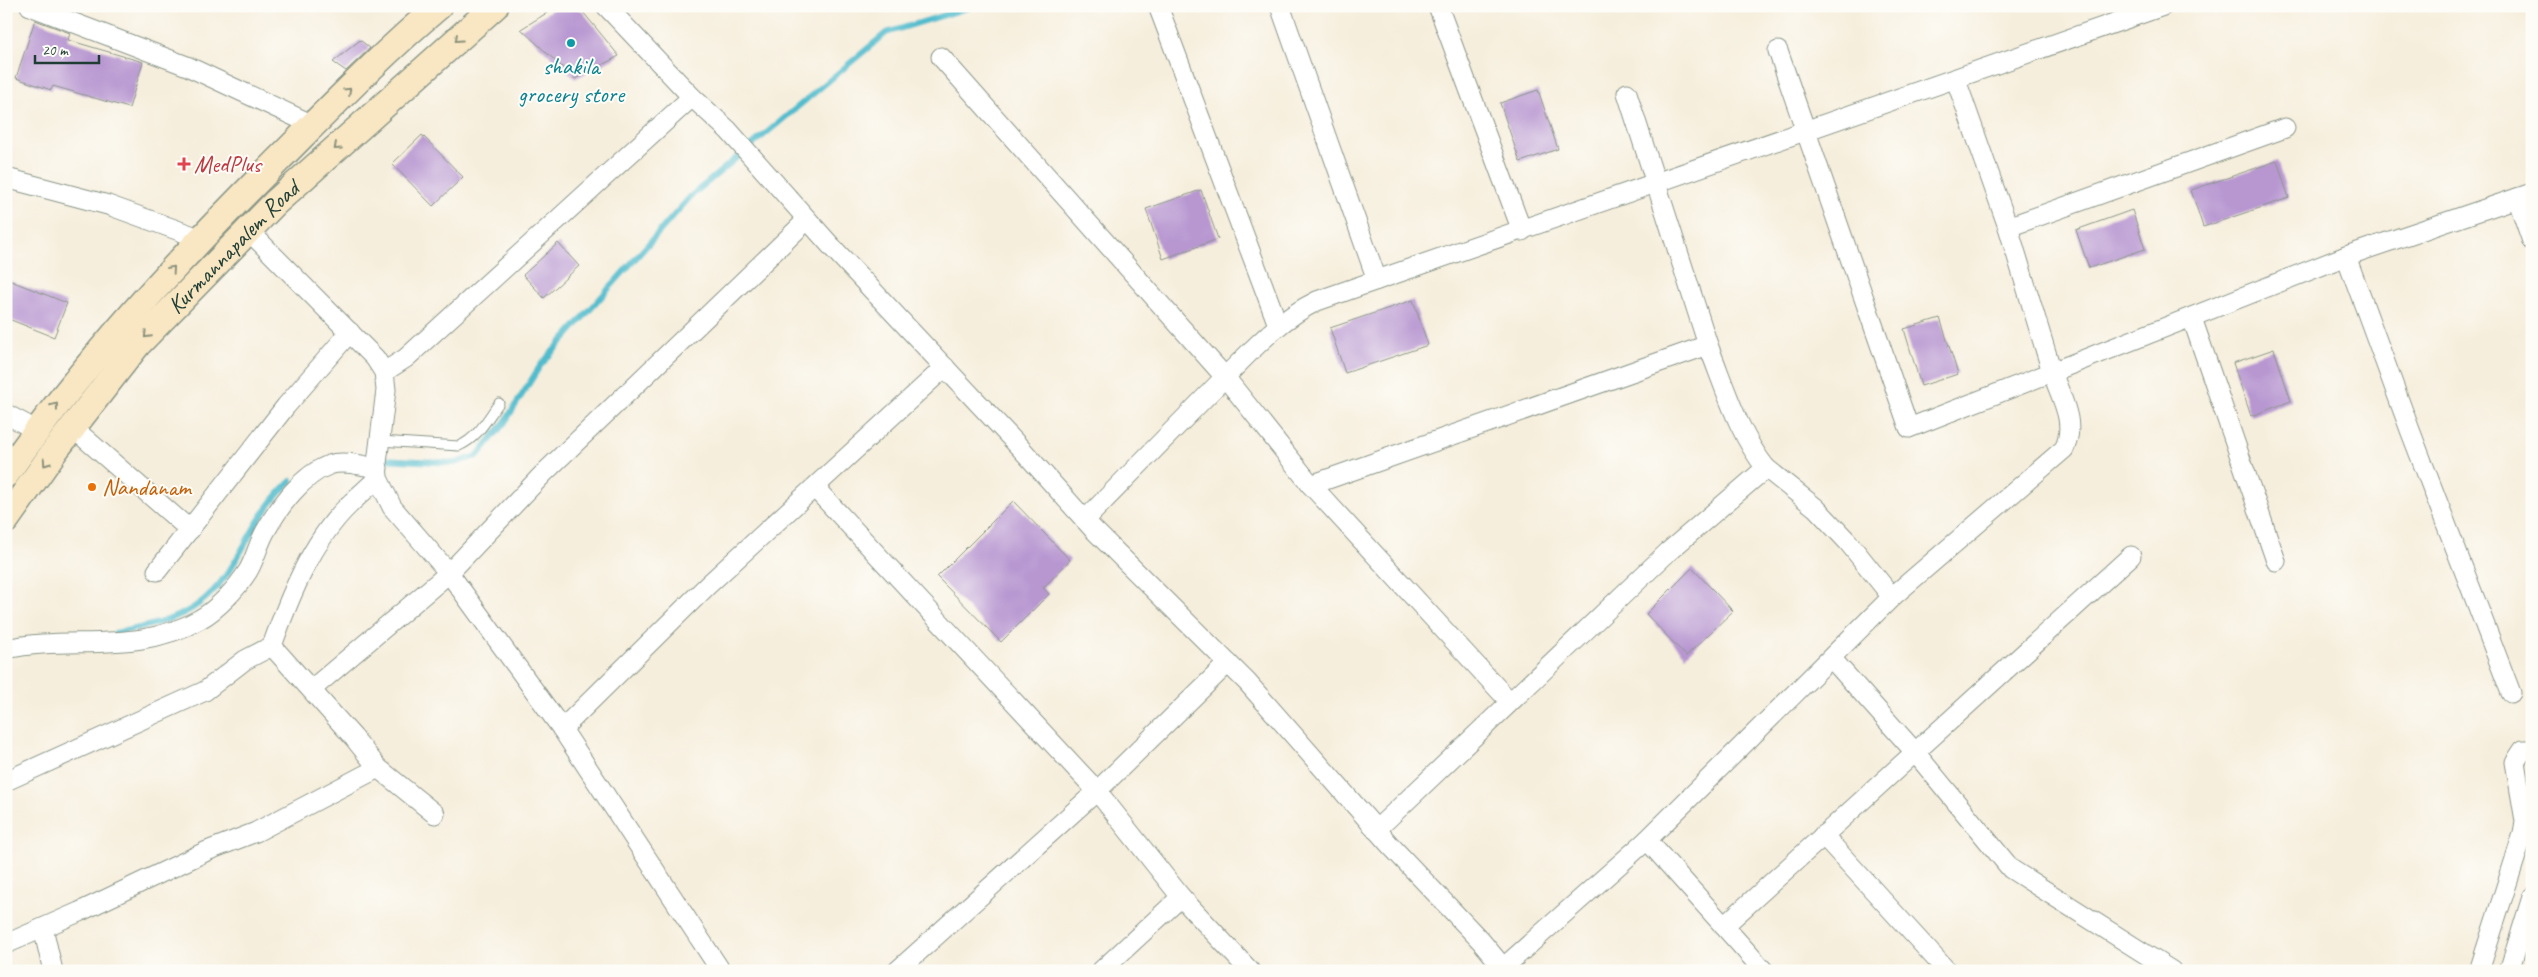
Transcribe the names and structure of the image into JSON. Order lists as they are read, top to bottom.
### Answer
{
  "streets": {
    "main road": ["Kurmannapalem Road"]
  },
  "places": {
    "other": ["shakila grocery store", "Nandanam"],
    "health": ["MedPlus"]
  },
  "scale_bar": "20 m"
}
